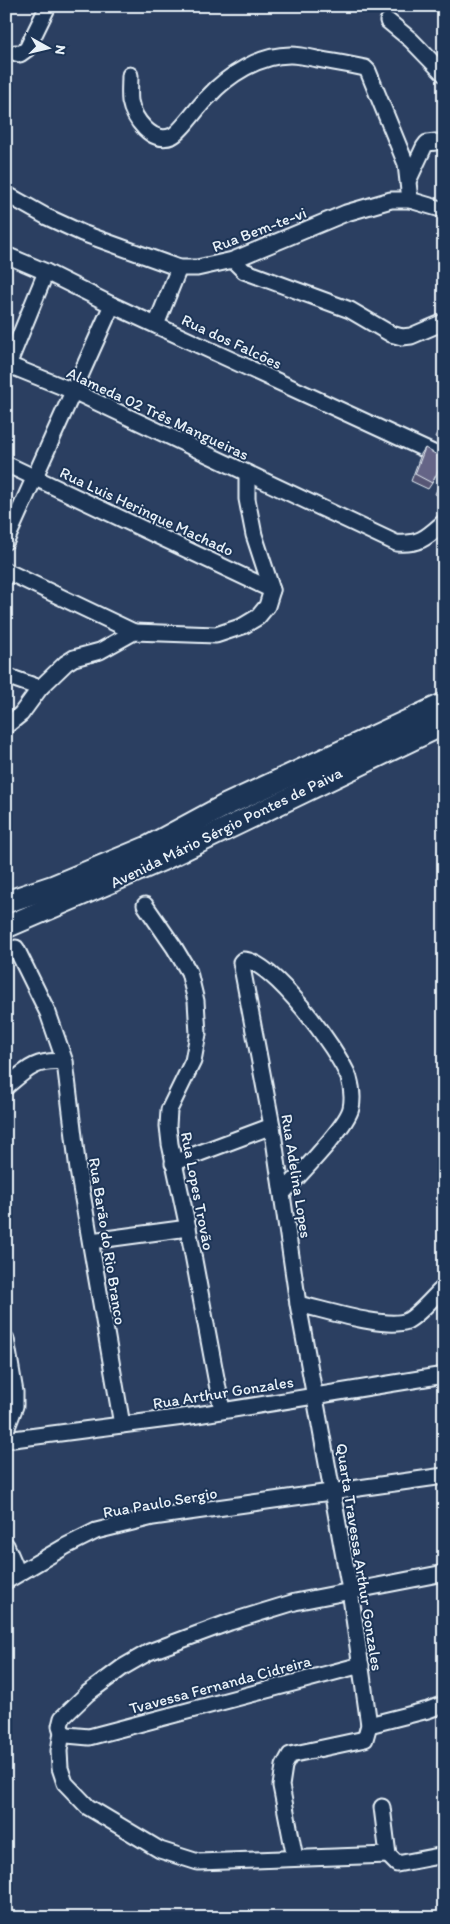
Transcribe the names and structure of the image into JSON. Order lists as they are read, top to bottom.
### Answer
{
  "streets": {
    "main road": ["Avenida Mário Sérgio Pontes de Paiva"],
    "street": [
      "Rua Bem-te-vi",
      "Rua dos Falcões",
      "Alameda 02 Três Mangueiras",
      "Rua Luis Herinque Machado",
      "Rua Adelina Lopes",
      "Rua Lopes Trovão",
      "Rua Barão do Rio Branco",
      "Rua Arthur Gonzales",
      "Rua Paulo Sergio",
      "Quarta Travessa Arthur Gonzales",
      "Tvavessa Fernanda Cidreira"
    ]
  },
  "crossings": [
    ["Alameda 02 Três Mangueiras", "Rua Luis Herinque Machado"],
    ["Rua Adelina Lopes", "Rua Arthur Gonzales"],
    ["Rua Adelina Lopes", "Quarta Travessa Arthur Gonzales"],
    ["Rua Lopes Trovão", "Rua Arthur Gonzales"],
    ["Rua Barão do Rio Branco", "Rua Arthur Gonzales"],
    ["Rua Arthur Gonzales", "Quarta Travessa Arthur Gonzales"],
    ["Rua Paulo Sergio", "Quarta Travessa Arthur Gonzales"],
    ["Quarta Travessa Arthur Gonzales", "Tvavessa Fernanda Cidreira"]
  ],
  "north": "right"
}
